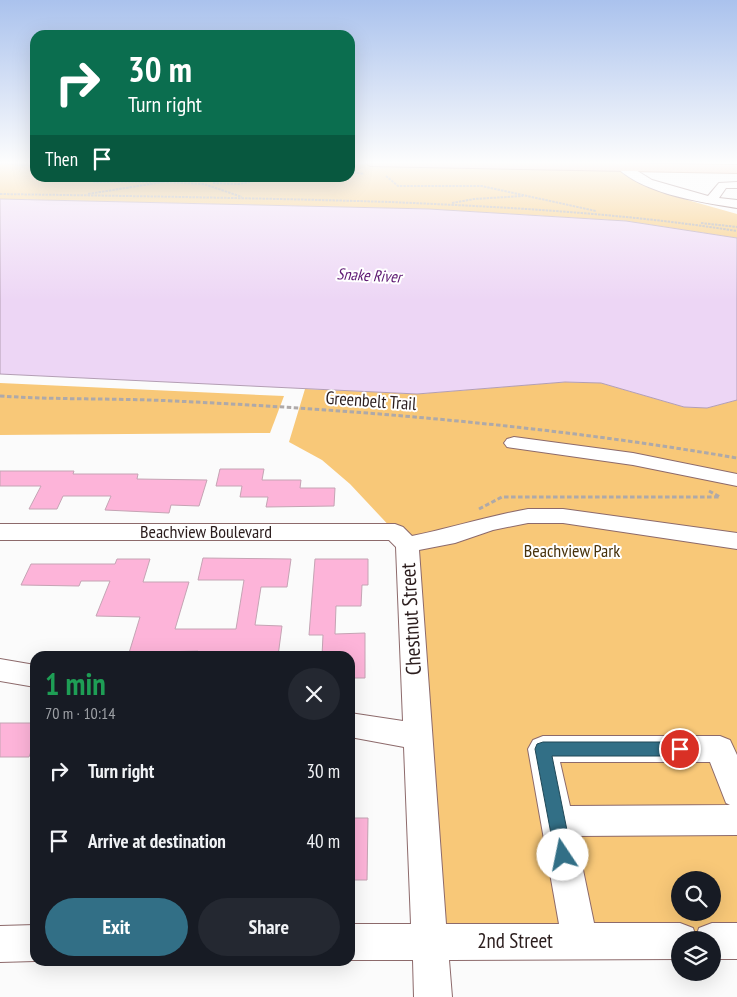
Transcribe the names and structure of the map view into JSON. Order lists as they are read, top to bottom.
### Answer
{
  "streets": {
    "street": ["Beachview Boulevard", "Chestnut Street", "2nd Street"],
    "path": ["Greenbelt Trail"]
  },
  "crossings": [
    ["Beachview Boulevard", "Chestnut Street"],
    ["Chestnut Street", "2nd Street"]
  ],
  "water": ["Snake River"],
  "parks": ["Beachview Park"],
  "page": {
    "turn": ["30 m", "Turn right"],
    "then": "Then",
    "heading": ["1 min", "70 m · 10:14"],
    "list": [
      {
        "name": "Turn right",
        "value": "30 m"
      },
      {
        "name": "Arrive at destination",
        "value": "40 m"
      }
    ],
    "buttons": ["Exit", "Share"]
  }
}
